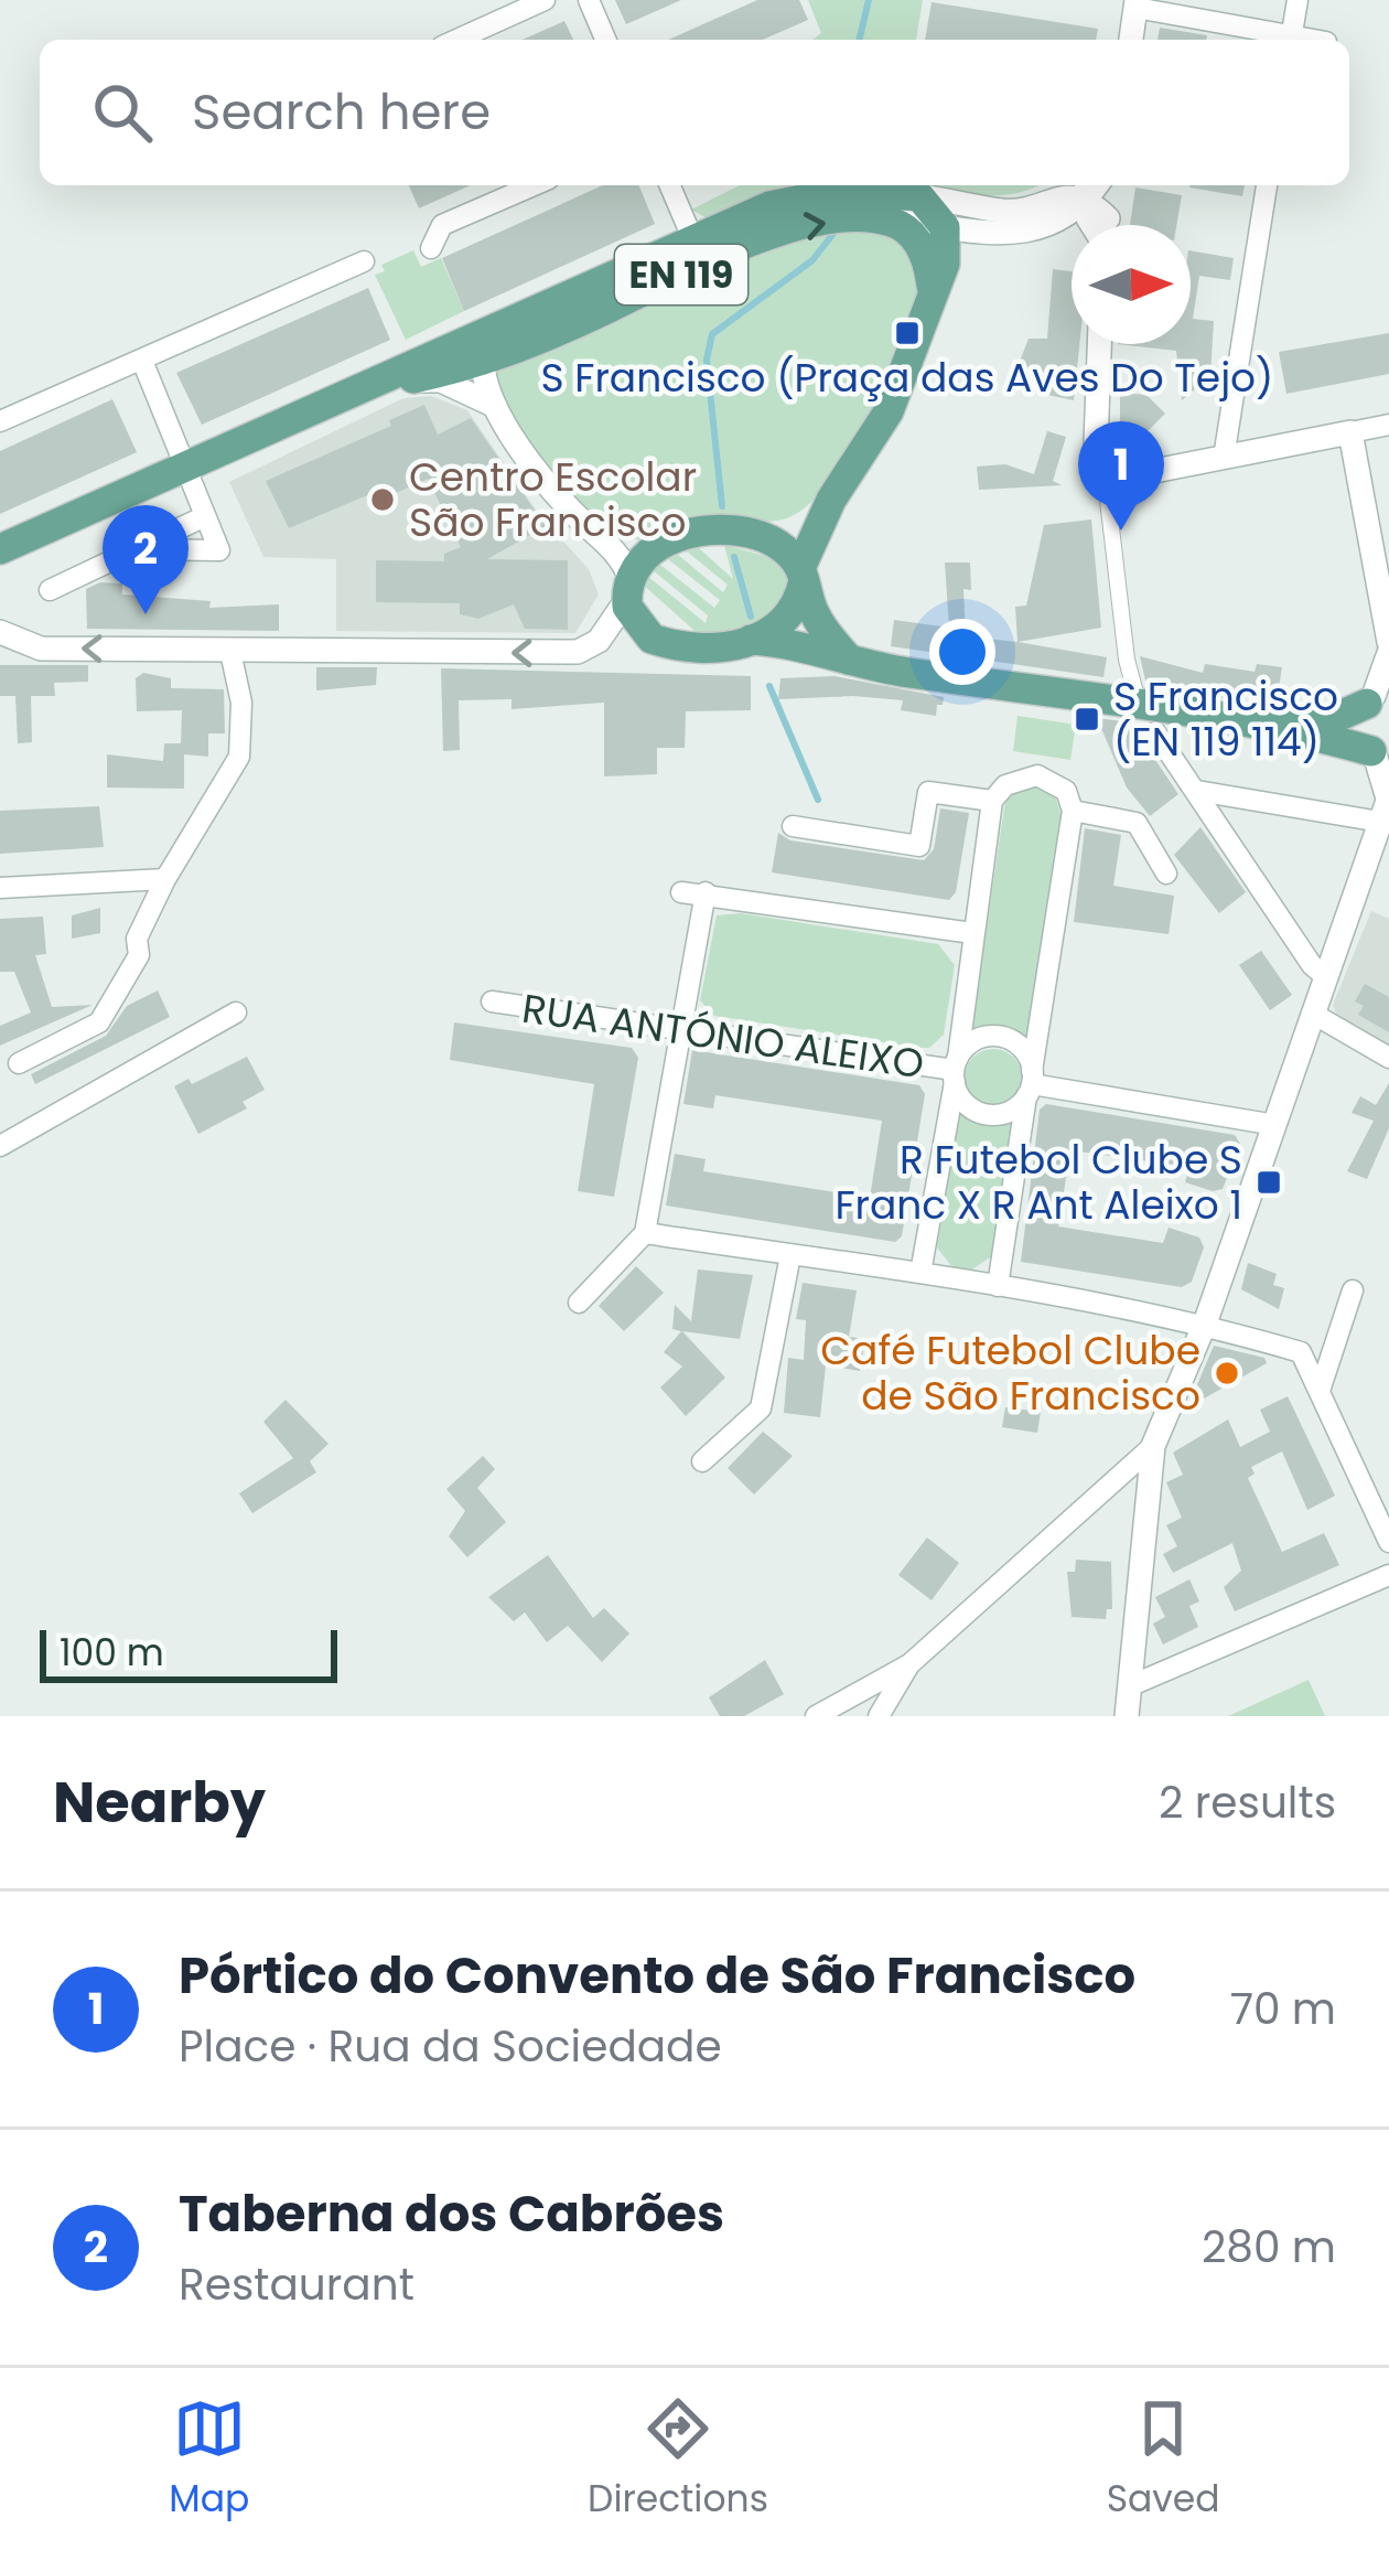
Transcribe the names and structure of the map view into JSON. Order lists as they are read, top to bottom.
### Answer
{
  "streets": {
    "main road": ["EN 119"],
    "street": ["RUA ANTÓNIO ALEIXO"]
  },
  "places": {
    "transit": ["S Francisco (Praça das Aves Do Tejo)", "S Francisco (EN 119 114)", "R Futebol Clube S Franc X R Ant Aleixo 1"],
    "other": ["Centro Escolar São Francisco", "Café Futebol Clube de São Francisco"]
  },
  "scale_bar": "100 m",
  "north": "right",
  "page": {
    "search": "Search here",
    "pins": ["1", "2"],
    "scale": "100 m",
    "heading": ["Nearby", "2 results"],
    "list": [
      {
        "mark": "1",
        "name": "Pórtico do Convento de São Francisco",
        "note": "Place · Rua da Sociedade",
        "value": "70 m"
      },
      {
        "mark": "2",
        "name": "Taberna dos Cabrões",
        "note": "Restaurant",
        "value": "280 m"
      }
    ],
    "nav": ["Map", "Directions", "Saved"]
  }
}
